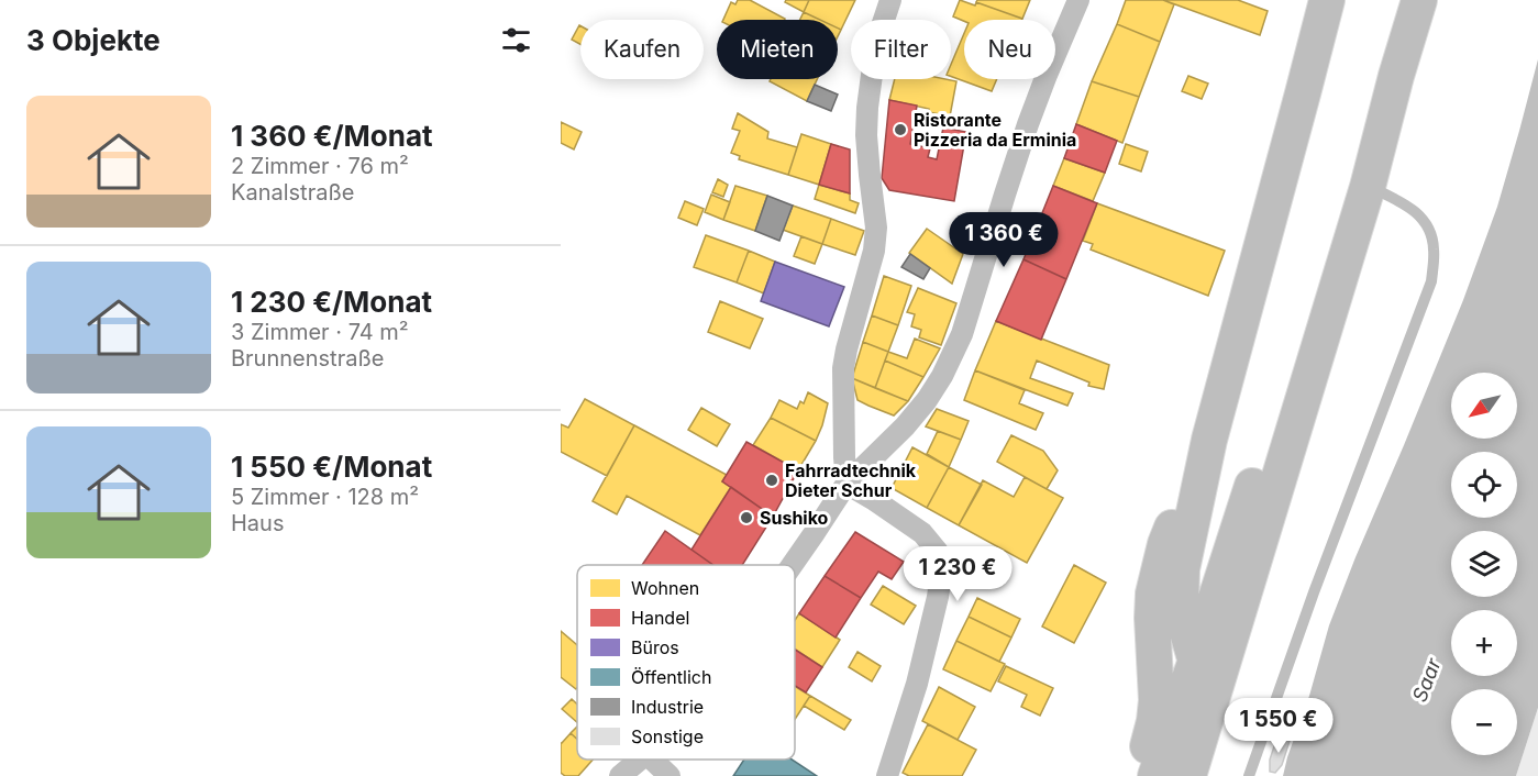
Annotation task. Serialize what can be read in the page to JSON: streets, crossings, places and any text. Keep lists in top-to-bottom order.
{
  "water": ["Saar"],
  "places": ["Ristorante Pizzeria da Erminia", "Fahrradtechnik Dieter Schur", "Sushiko"],
  "legend": [
    "Wohnen",
    "Handel",
    "Büros",
    "Öffentlich",
    "Industrie",
    "Sonstige"
  ],
  "north": "bottom left",
  "page": {
    "heading": "3 Objekte",
    "chip": [
      "Kaufen",
      "Mieten",
      "Filter",
      "Neu"
    ],
    "list": [
      {
        "name": "1 360 €/Monat",
        "note": "2 Zimmer · 76 m² · Kanalstraße"
      },
      {
        "name": "1 230 €/Monat",
        "note": "3 Zimmer · 74 m² · Brunnenstraße"
      },
      {
        "name": "1 550 €/Monat",
        "note": "5 Zimmer · 128 m² · Haus"
      }
    ],
    "price": ["1 360 €", "1 230 €", "1 550 €"],
    "map_buttons": ["+", "−"]
  }
}
